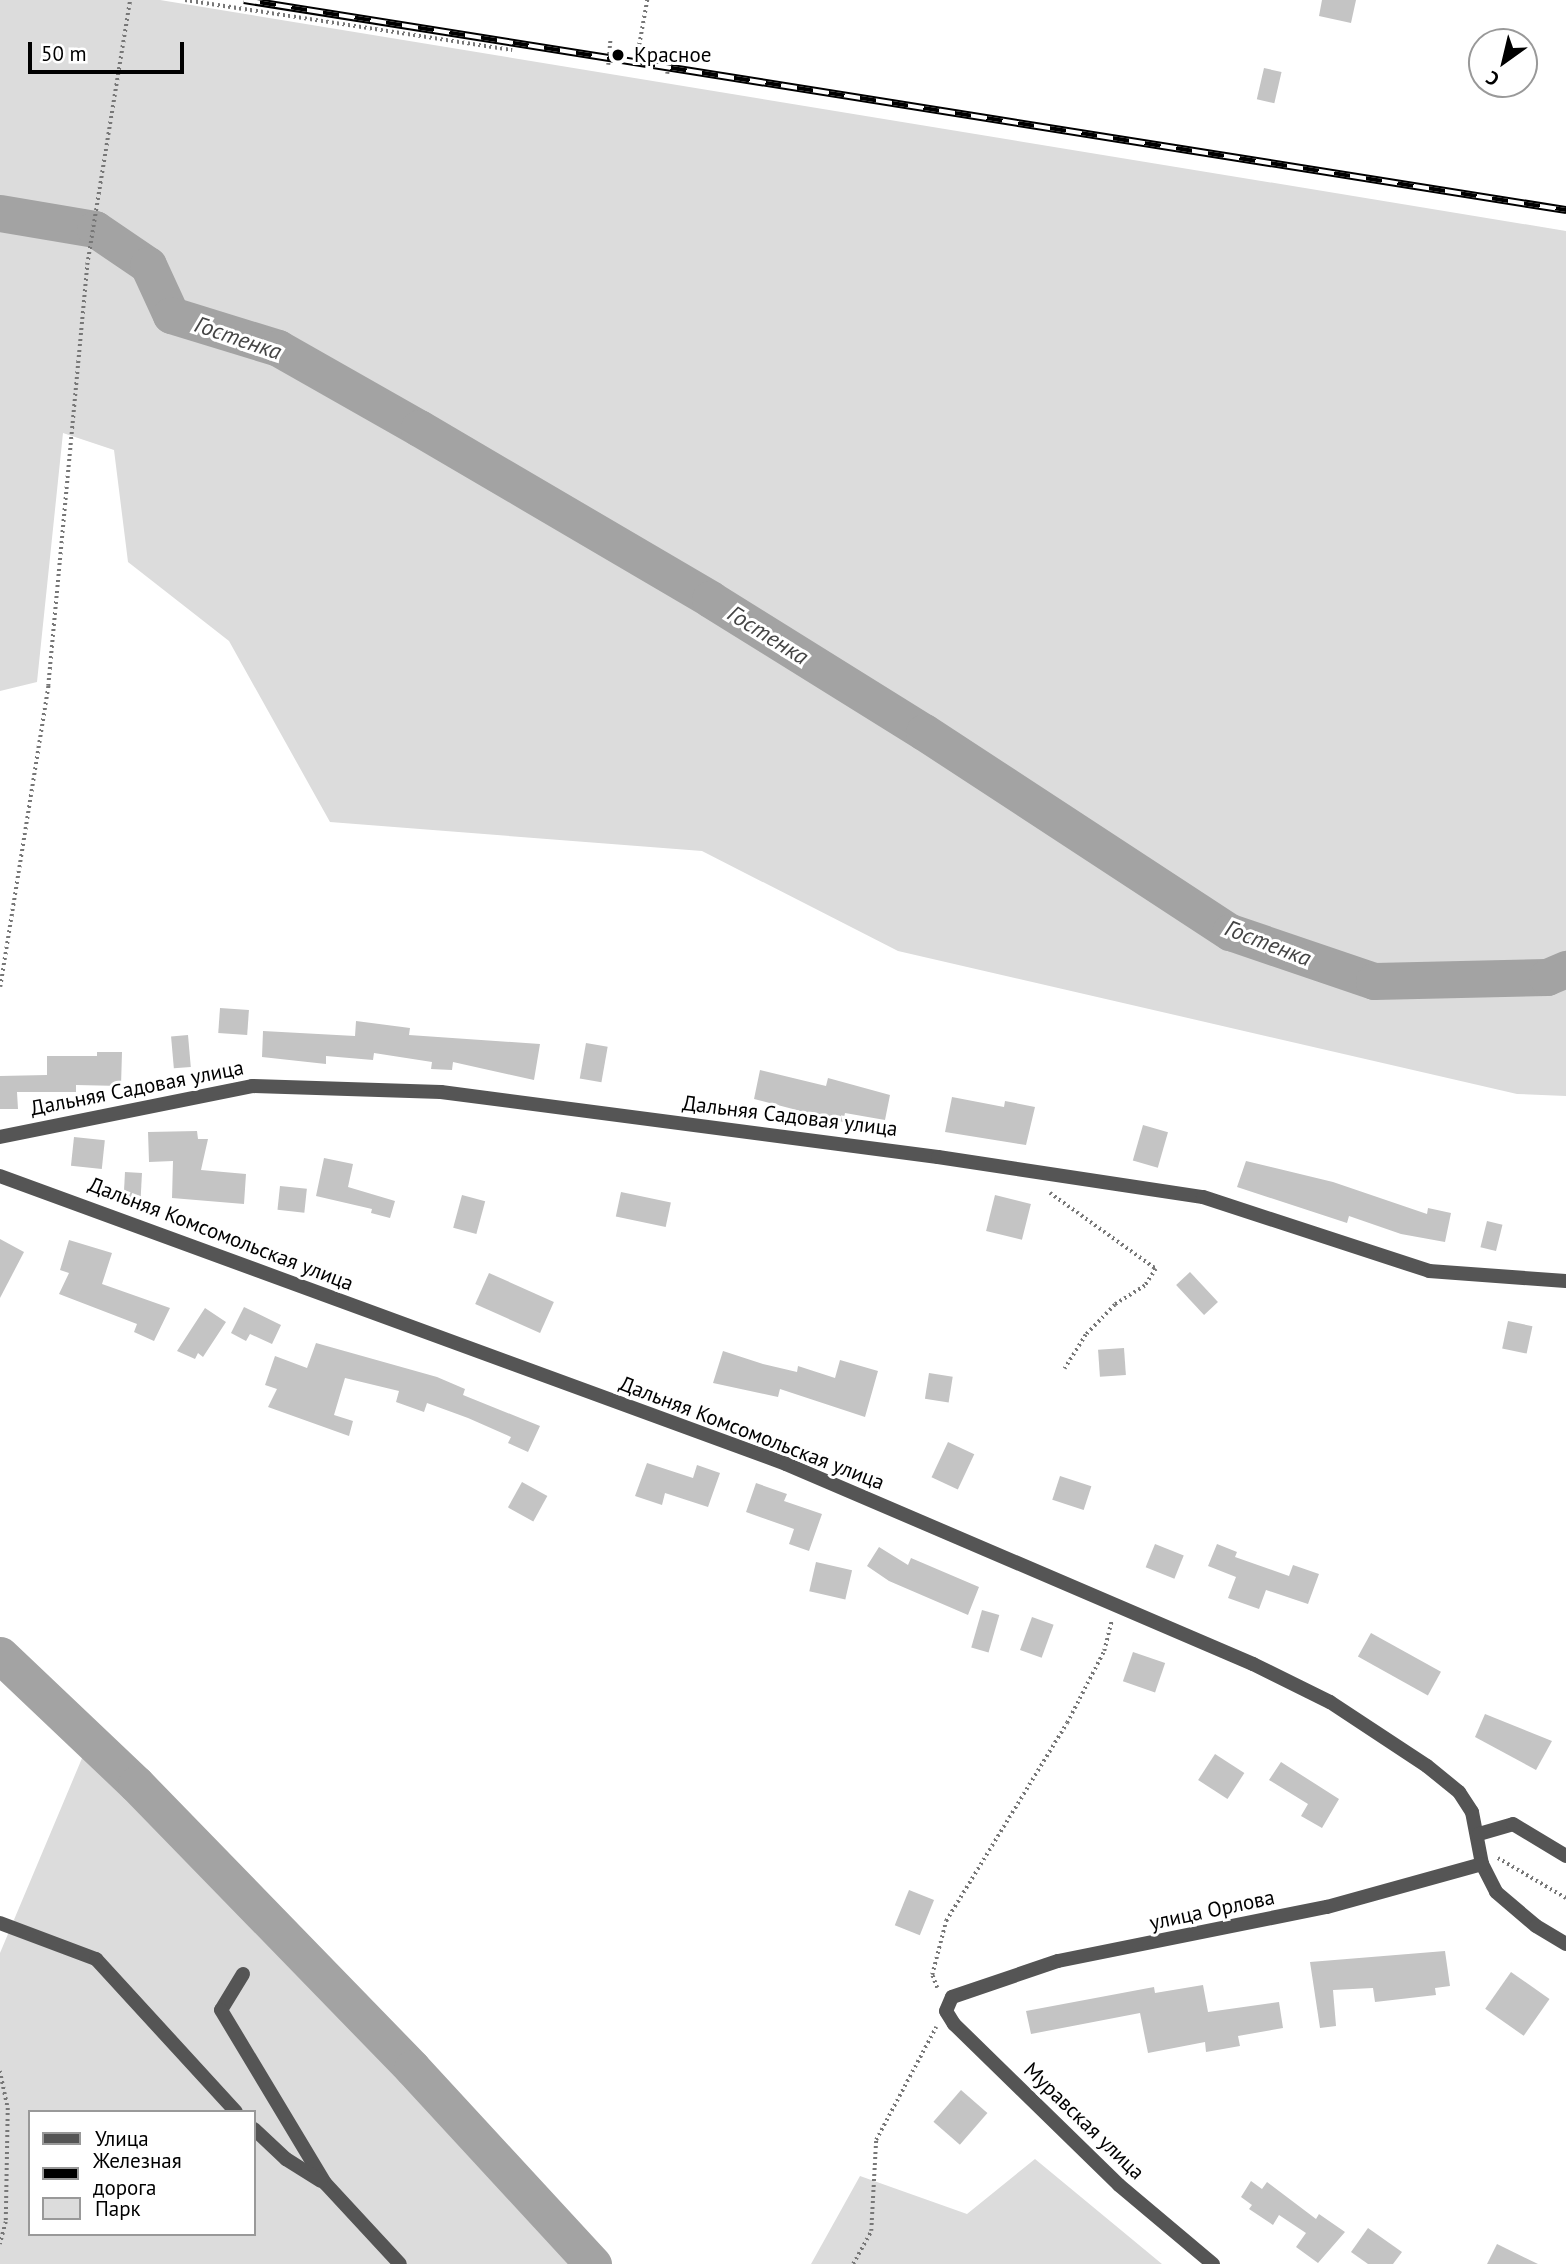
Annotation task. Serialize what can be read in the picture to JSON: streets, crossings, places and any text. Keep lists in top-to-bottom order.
{
  "streets": {
    "street": [
      "Дальняя Садовая улица",
      "Дальняя Комсомольская улица",
      "улица Орлова",
      "Муравская улица"
    ]
  },
  "crossings": [
    ["улица Орлова", "Муравская улица"]
  ],
  "water": ["Гостенка"],
  "places": ["Красное"],
  "legend": ["Улица", "Железная дорога", "Парк"],
  "scale_bar": "50 m",
  "north": "bottom left"
}
